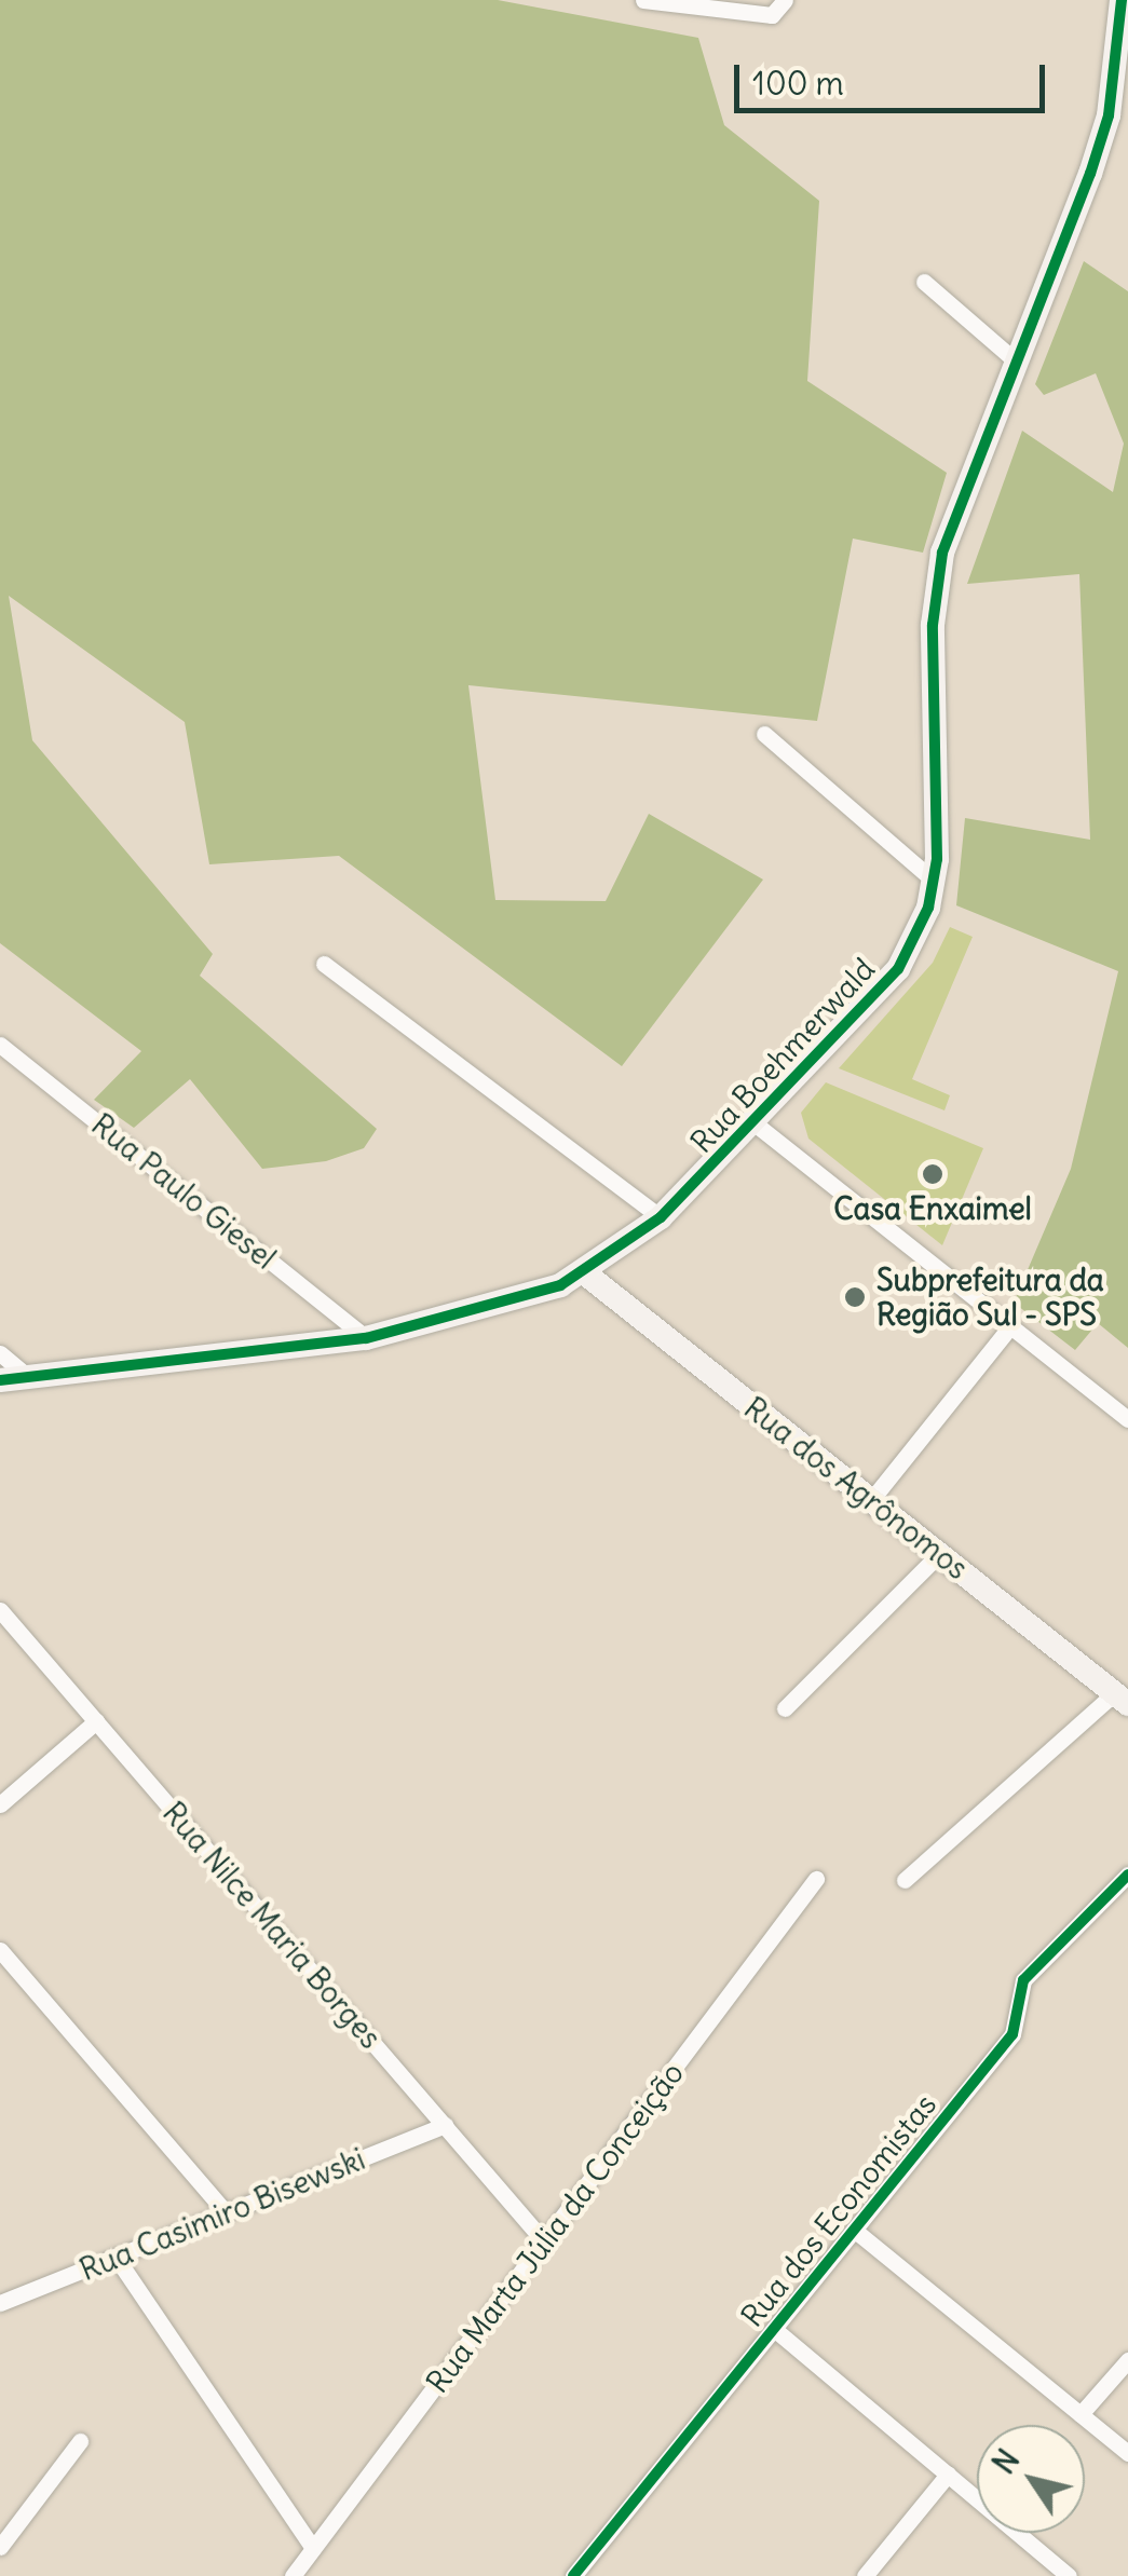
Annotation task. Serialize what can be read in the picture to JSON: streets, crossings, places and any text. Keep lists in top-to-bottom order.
{
  "streets": {
    "main road": ["Rua Boehmerwald", "Rua dos Agrônomos"],
    "street": [
      "Rua Paulo Giesel",
      "Rua Nilce Maria Borges",
      "Rua dos Economistas",
      "Rua Casimiro Bisewski",
      "Rua Marta Júlia da Conceição"
    ]
  },
  "crossings": [
    ["Rua Boehmerwald", "Rua Paulo Giesel"],
    ["Rua Boehmerwald", "Rua dos Agrônomos"],
    ["Rua Nilce Maria Borges", "Rua Casimiro Bisewski"],
    ["Rua Nilce Maria Borges", "Rua Marta Júlia da Conceição"]
  ],
  "places": ["Casa Enxaimel", "Subprefeitura da Região Sul - SPS"],
  "scale_bar": "100 m",
  "north": "top left"
}
